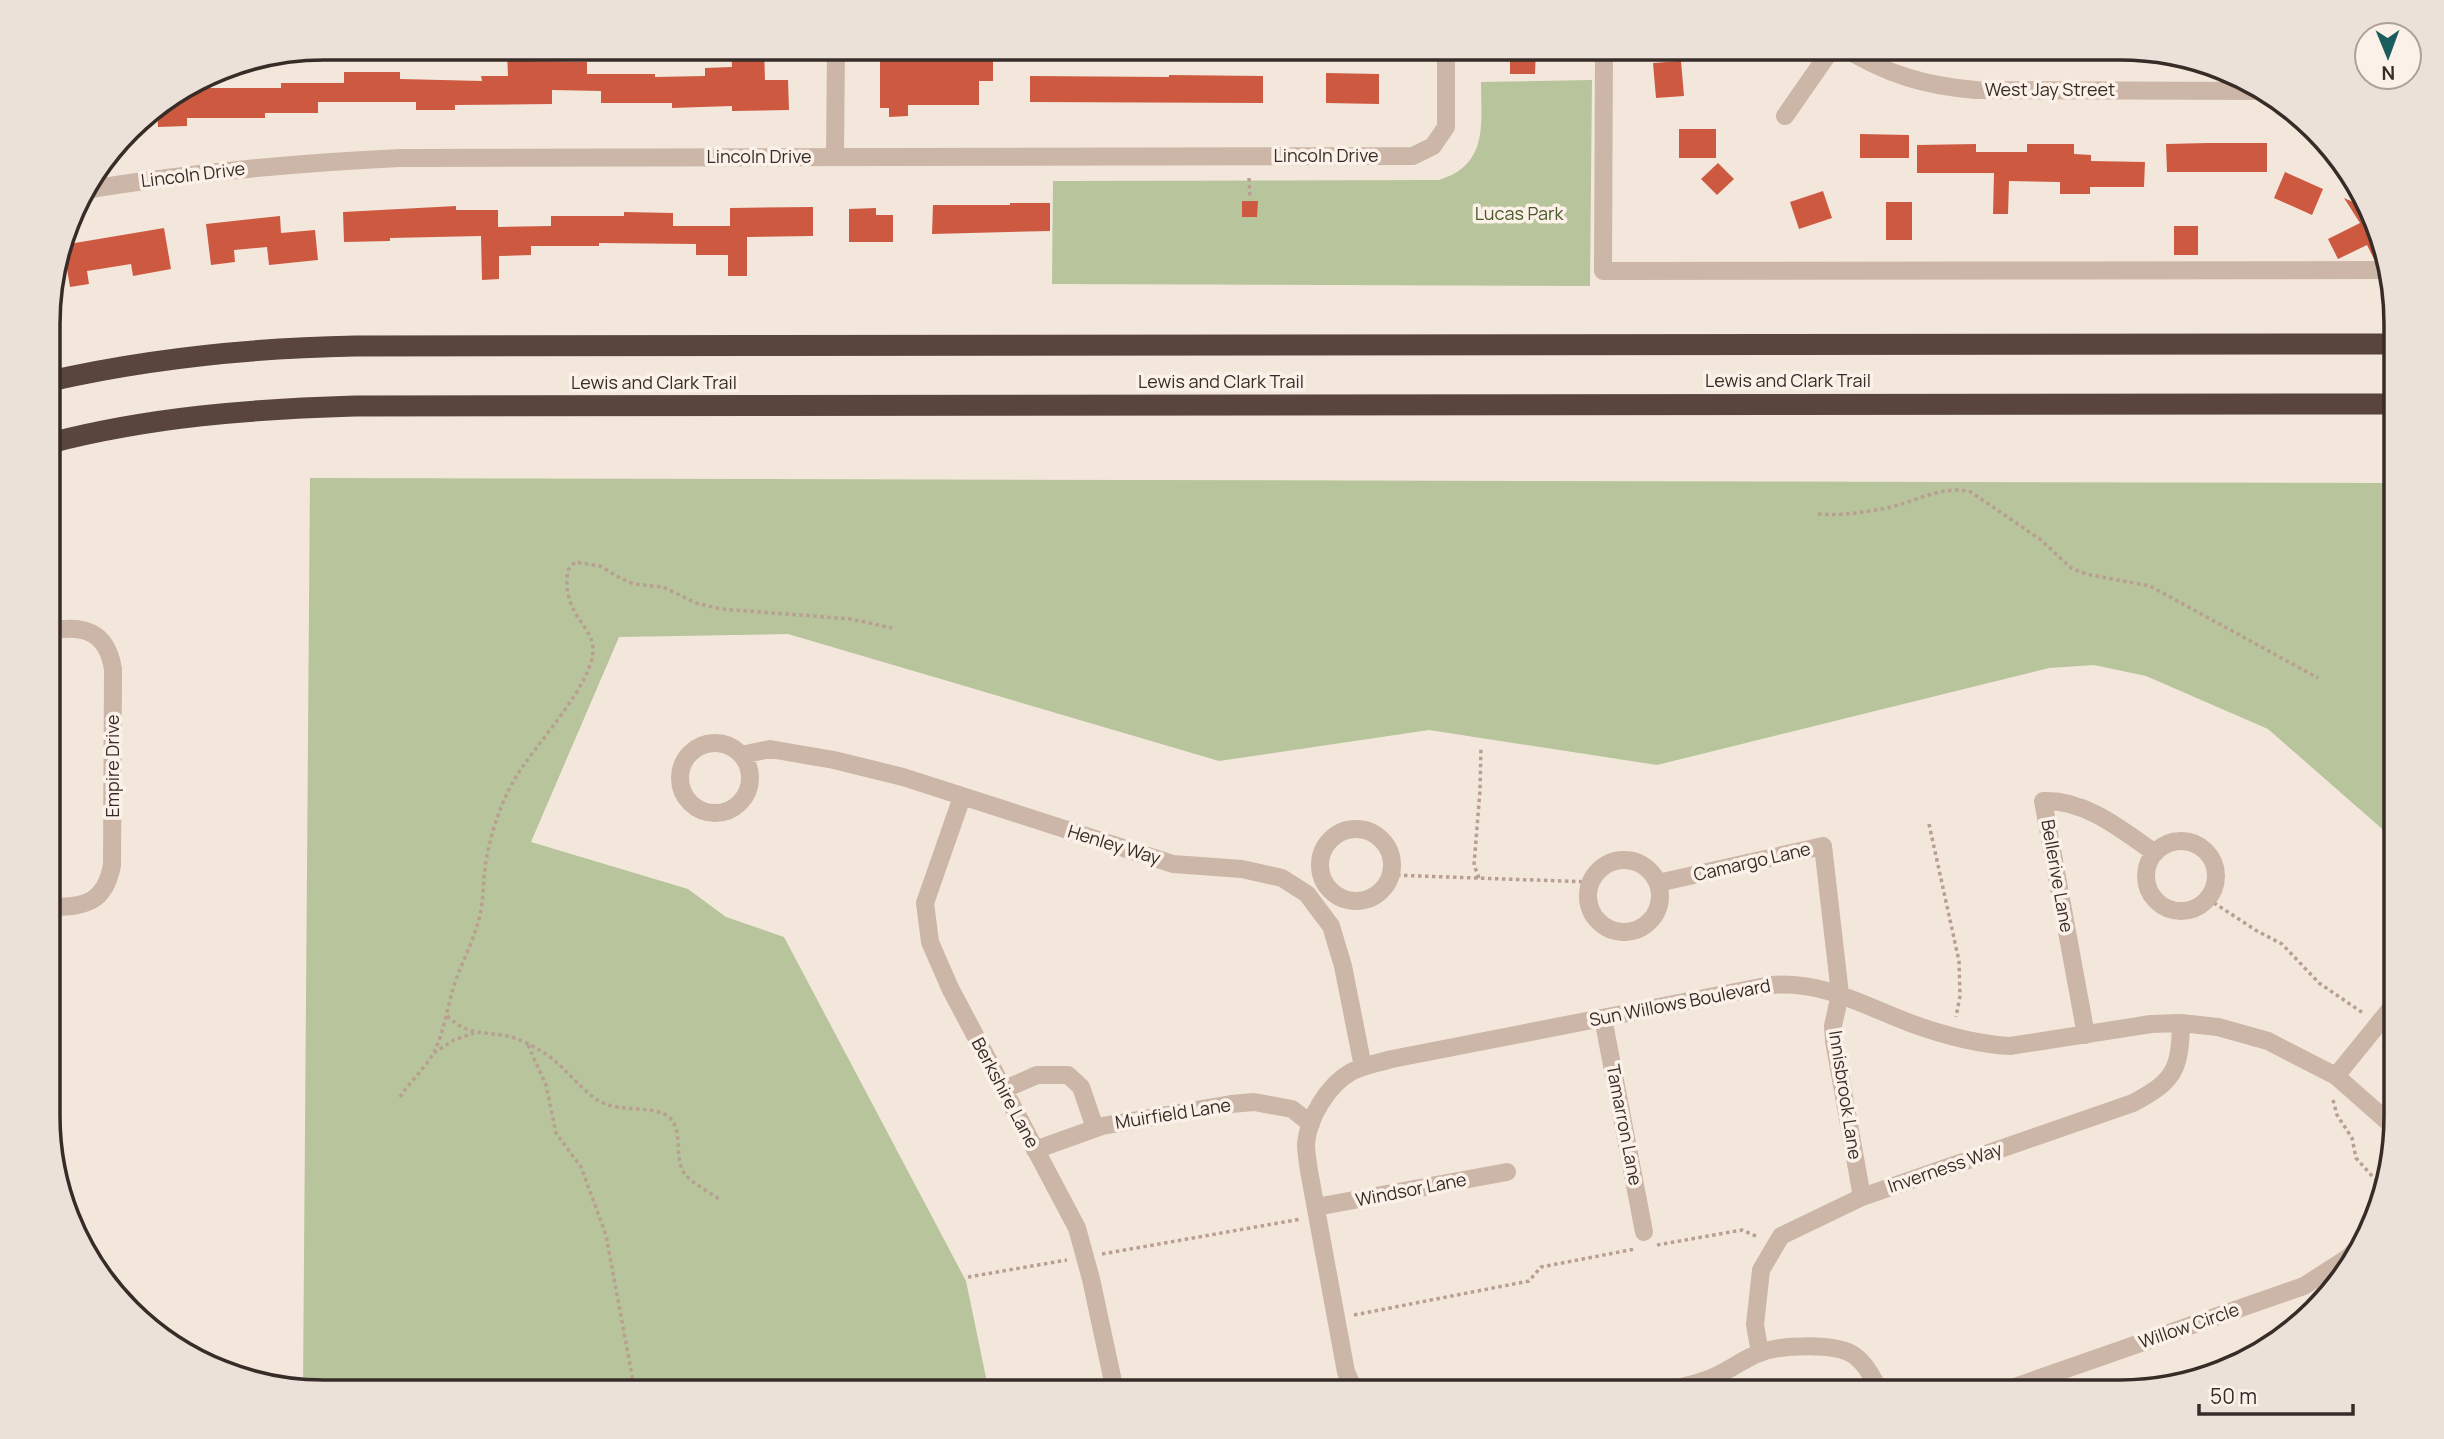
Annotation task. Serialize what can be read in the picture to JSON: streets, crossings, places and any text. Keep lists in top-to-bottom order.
{
  "streets": {
    "highway": ["Lewis and Clark Trail"],
    "street": [
      "West Jay Street",
      "Lincoln Drive",
      "Empire Drive",
      "Henley Way",
      "Camargo Lane",
      "Bellerive Lane",
      "Sun Willows Boulevard",
      "Berkshire Lane",
      "Innisbrook Lane",
      "Muirfield Lane",
      "Tamarron Lane",
      "Inverness Way",
      "Windsor Lane",
      "Willow Circle"
    ]
  },
  "crossings": [
    ["Henley Way", "Sun Willows Boulevard"],
    ["Henley Way", "Berkshire Lane"],
    ["Camargo Lane", "Sun Willows Boulevard"],
    ["Camargo Lane", "Innisbrook Lane"],
    ["Bellerive Lane", "Sun Willows Boulevard"],
    ["Sun Willows Boulevard", "Innisbrook Lane"],
    ["Sun Willows Boulevard", "Muirfield Lane"],
    ["Sun Willows Boulevard", "Tamarron Lane"],
    ["Sun Willows Boulevard", "Inverness Way"],
    ["Sun Willows Boulevard", "Windsor Lane"],
    ["Berkshire Lane", "Muirfield Lane"],
    ["Innisbrook Lane", "Inverness Way"]
  ],
  "parks": ["Lucas Park"],
  "scale_bar": "50 m",
  "north": "bottom"
}
